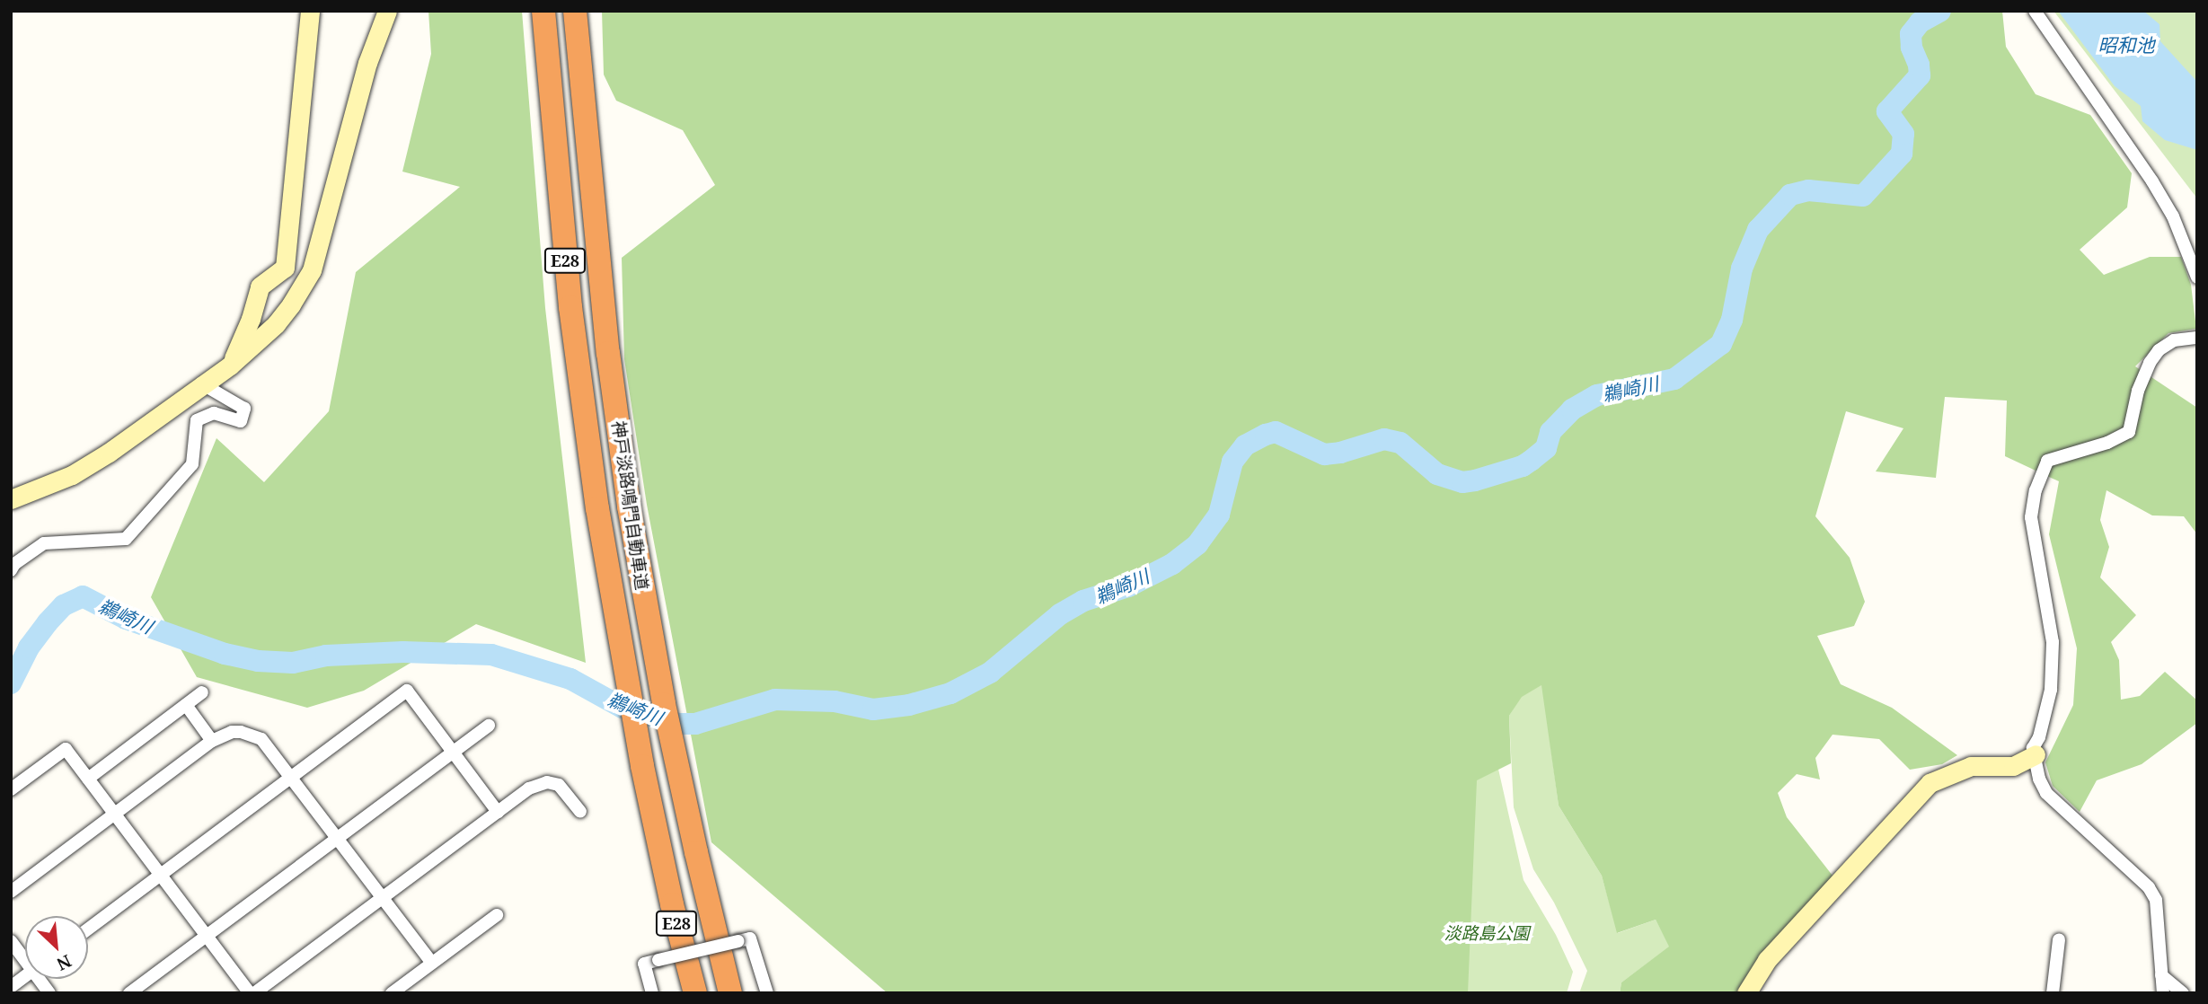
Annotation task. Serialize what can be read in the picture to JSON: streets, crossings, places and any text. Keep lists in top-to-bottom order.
{
  "streets": {
    "highway": ["E28", "神戸淡路鳴門自動車道"]
  },
  "water": ["昭和池", "鵜崎川"],
  "parks": ["淡路島公園"],
  "north": "bottom right"
}
